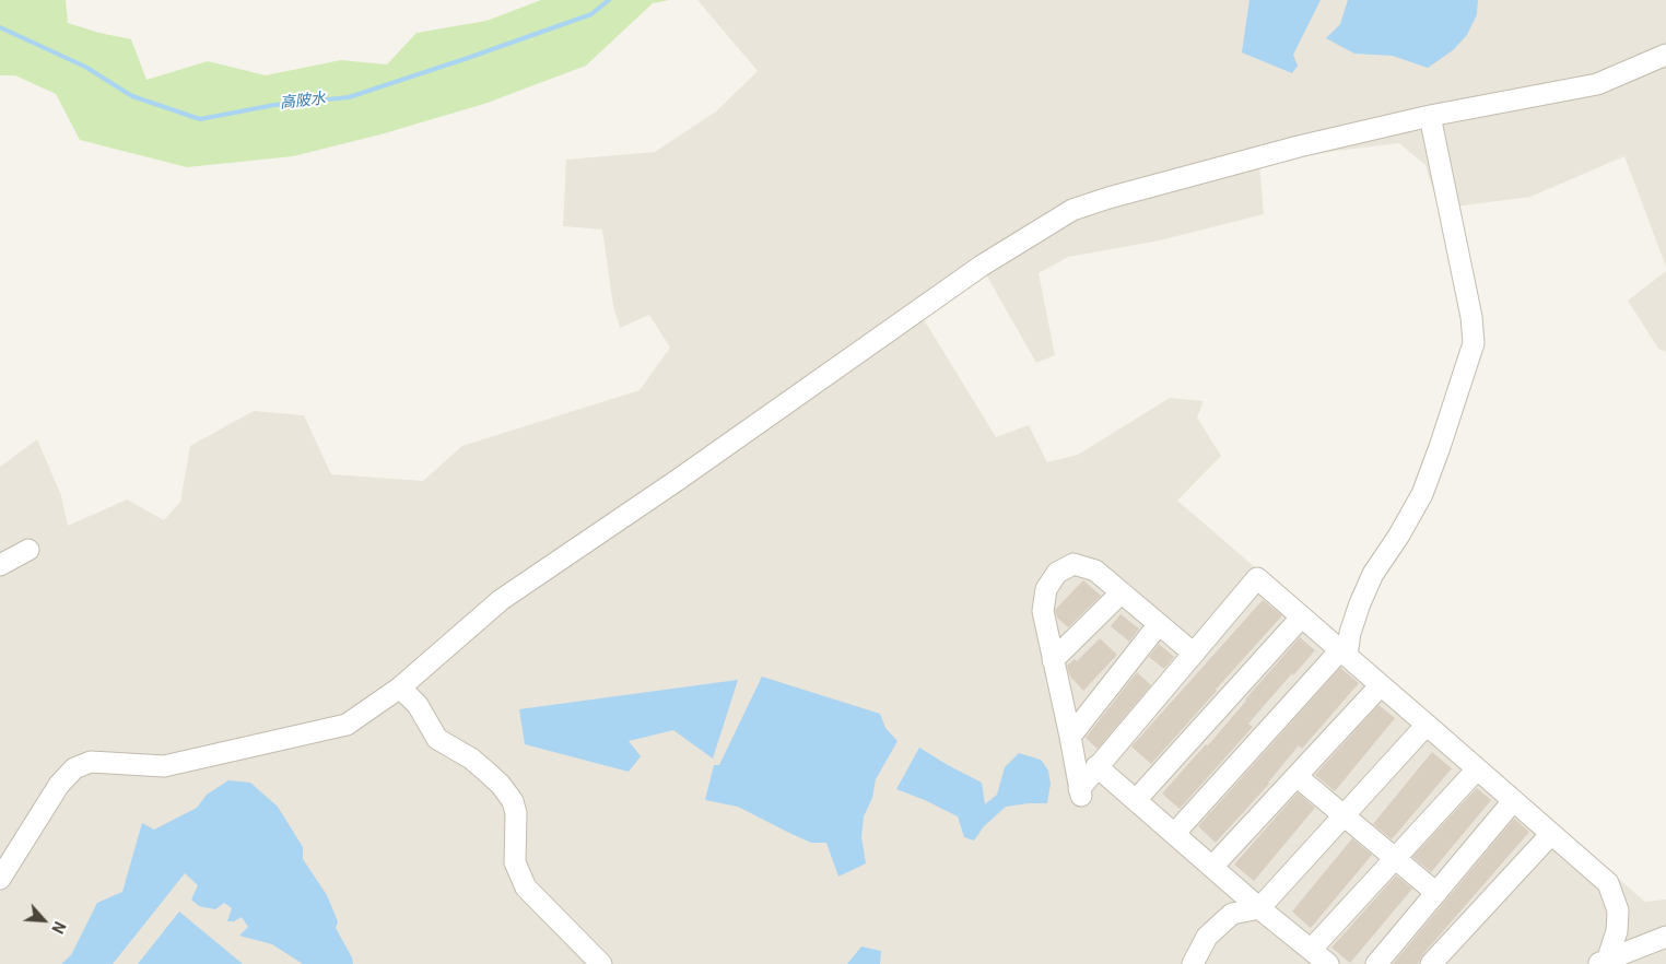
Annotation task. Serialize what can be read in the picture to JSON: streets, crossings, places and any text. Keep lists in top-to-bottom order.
{
  "water": ["高陂水"],
  "north": "bottom right"
}
